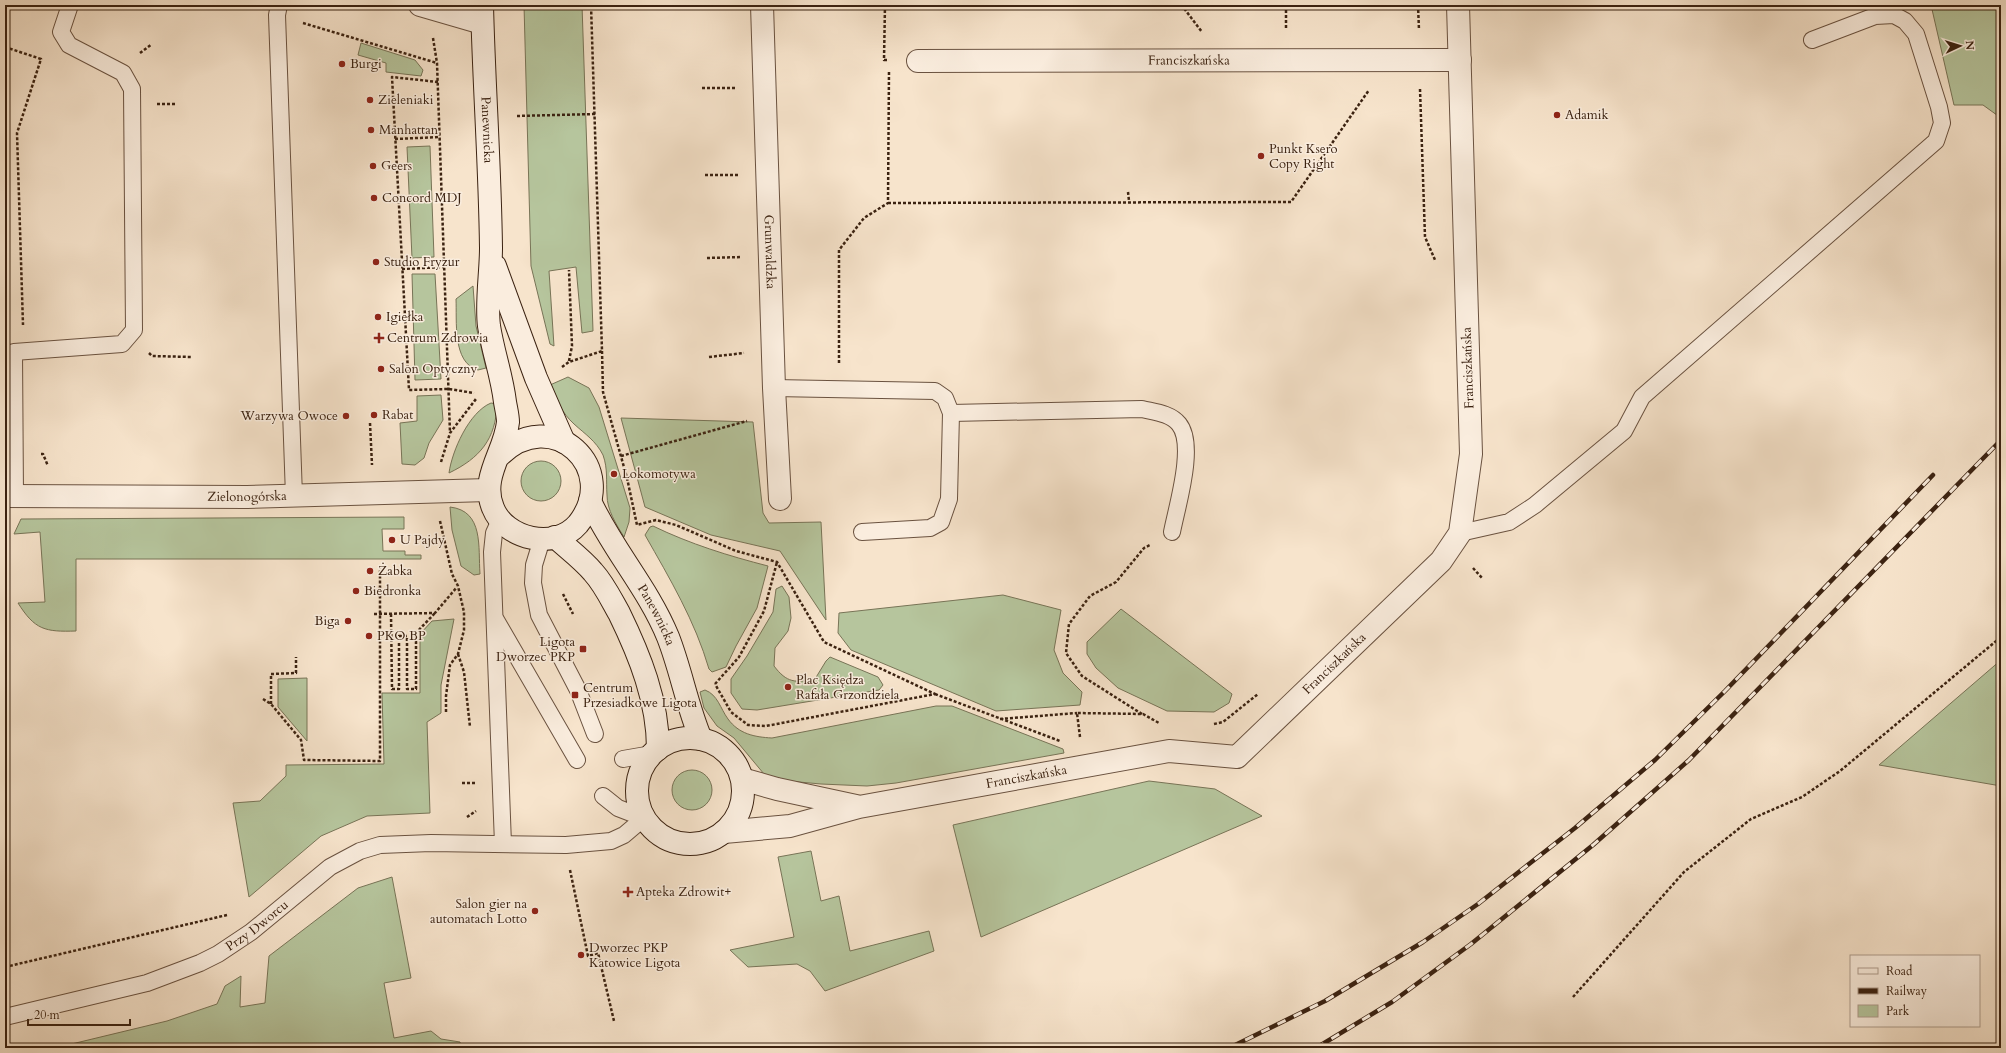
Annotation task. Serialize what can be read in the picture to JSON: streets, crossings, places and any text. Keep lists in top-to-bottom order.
{
  "streets": {
    "street": [
      "Franciszkańska",
      "Panewnicka",
      "Grunwaldzka",
      "Zielonogórska"
    ],
    "lane": ["Przy Dworcu"]
  },
  "crossings": [
    ["Franciszkańska", "Panewnicka"],
    ["Franciszkańska", "Przy Dworcu"],
    ["Panewnicka", "Zielonogórska"],
    ["Panewnicka", "Przy Dworcu"]
  ],
  "places": {
    "other": [
      "Burgi",
      "Zieleniaki",
      "Adamik",
      "Manhattan",
      "Punkt Ksero Copy Right",
      "Geers",
      "Concord MDJ",
      "Studio Fryzur",
      "Igiełka",
      "Salon Optyczny",
      "Rabat",
      "Warzywa Owoce",
      "Lokomotywa",
      "U Pajdy",
      "Żabka",
      "Biedronka",
      "Biga",
      "PKO BP",
      "Plac Księdza Rafała Grzondziela",
      "Salon gier na automatach Lotto",
      "Dworzec PKP Katowice Ligota"
    ],
    "health": ["Centrum Zdrowia", "Apteka Zdrowit+"],
    "transit": ["Ligota Dworzec PKP", "Centrum Przesiadkowe Ligota"]
  },
  "legend": ["Road", "Railway", "Park"],
  "scale_bar": "20 m",
  "north": "right"
}
